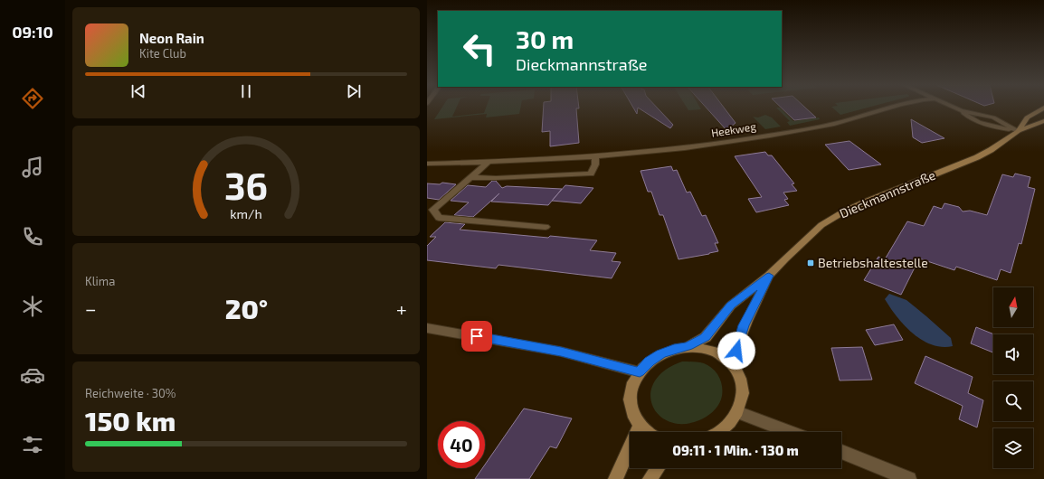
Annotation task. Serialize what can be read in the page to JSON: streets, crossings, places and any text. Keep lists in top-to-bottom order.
{
  "streets": {
    "street": ["Heekweg", "Dieckmannstraße"]
  },
  "places": {
    "transit": ["Betriebshaltestelle"]
  },
  "north": "top",
  "page": {
    "tabs": "09:10",
    "turn": ["30 m", "Dieckmannstraße"],
    "song": ["Neon Rain", "Kite Club"],
    "tile": [
      "Klima",
      ["Reichweite · 30%", "150 km"]
    ],
    "heat": ["−", "20°", "+"],
    "limit": "40",
    "trip": "09:11 · 1 Min. · 130 m",
    "gauge": ["36", "km/h"]
  }
}
